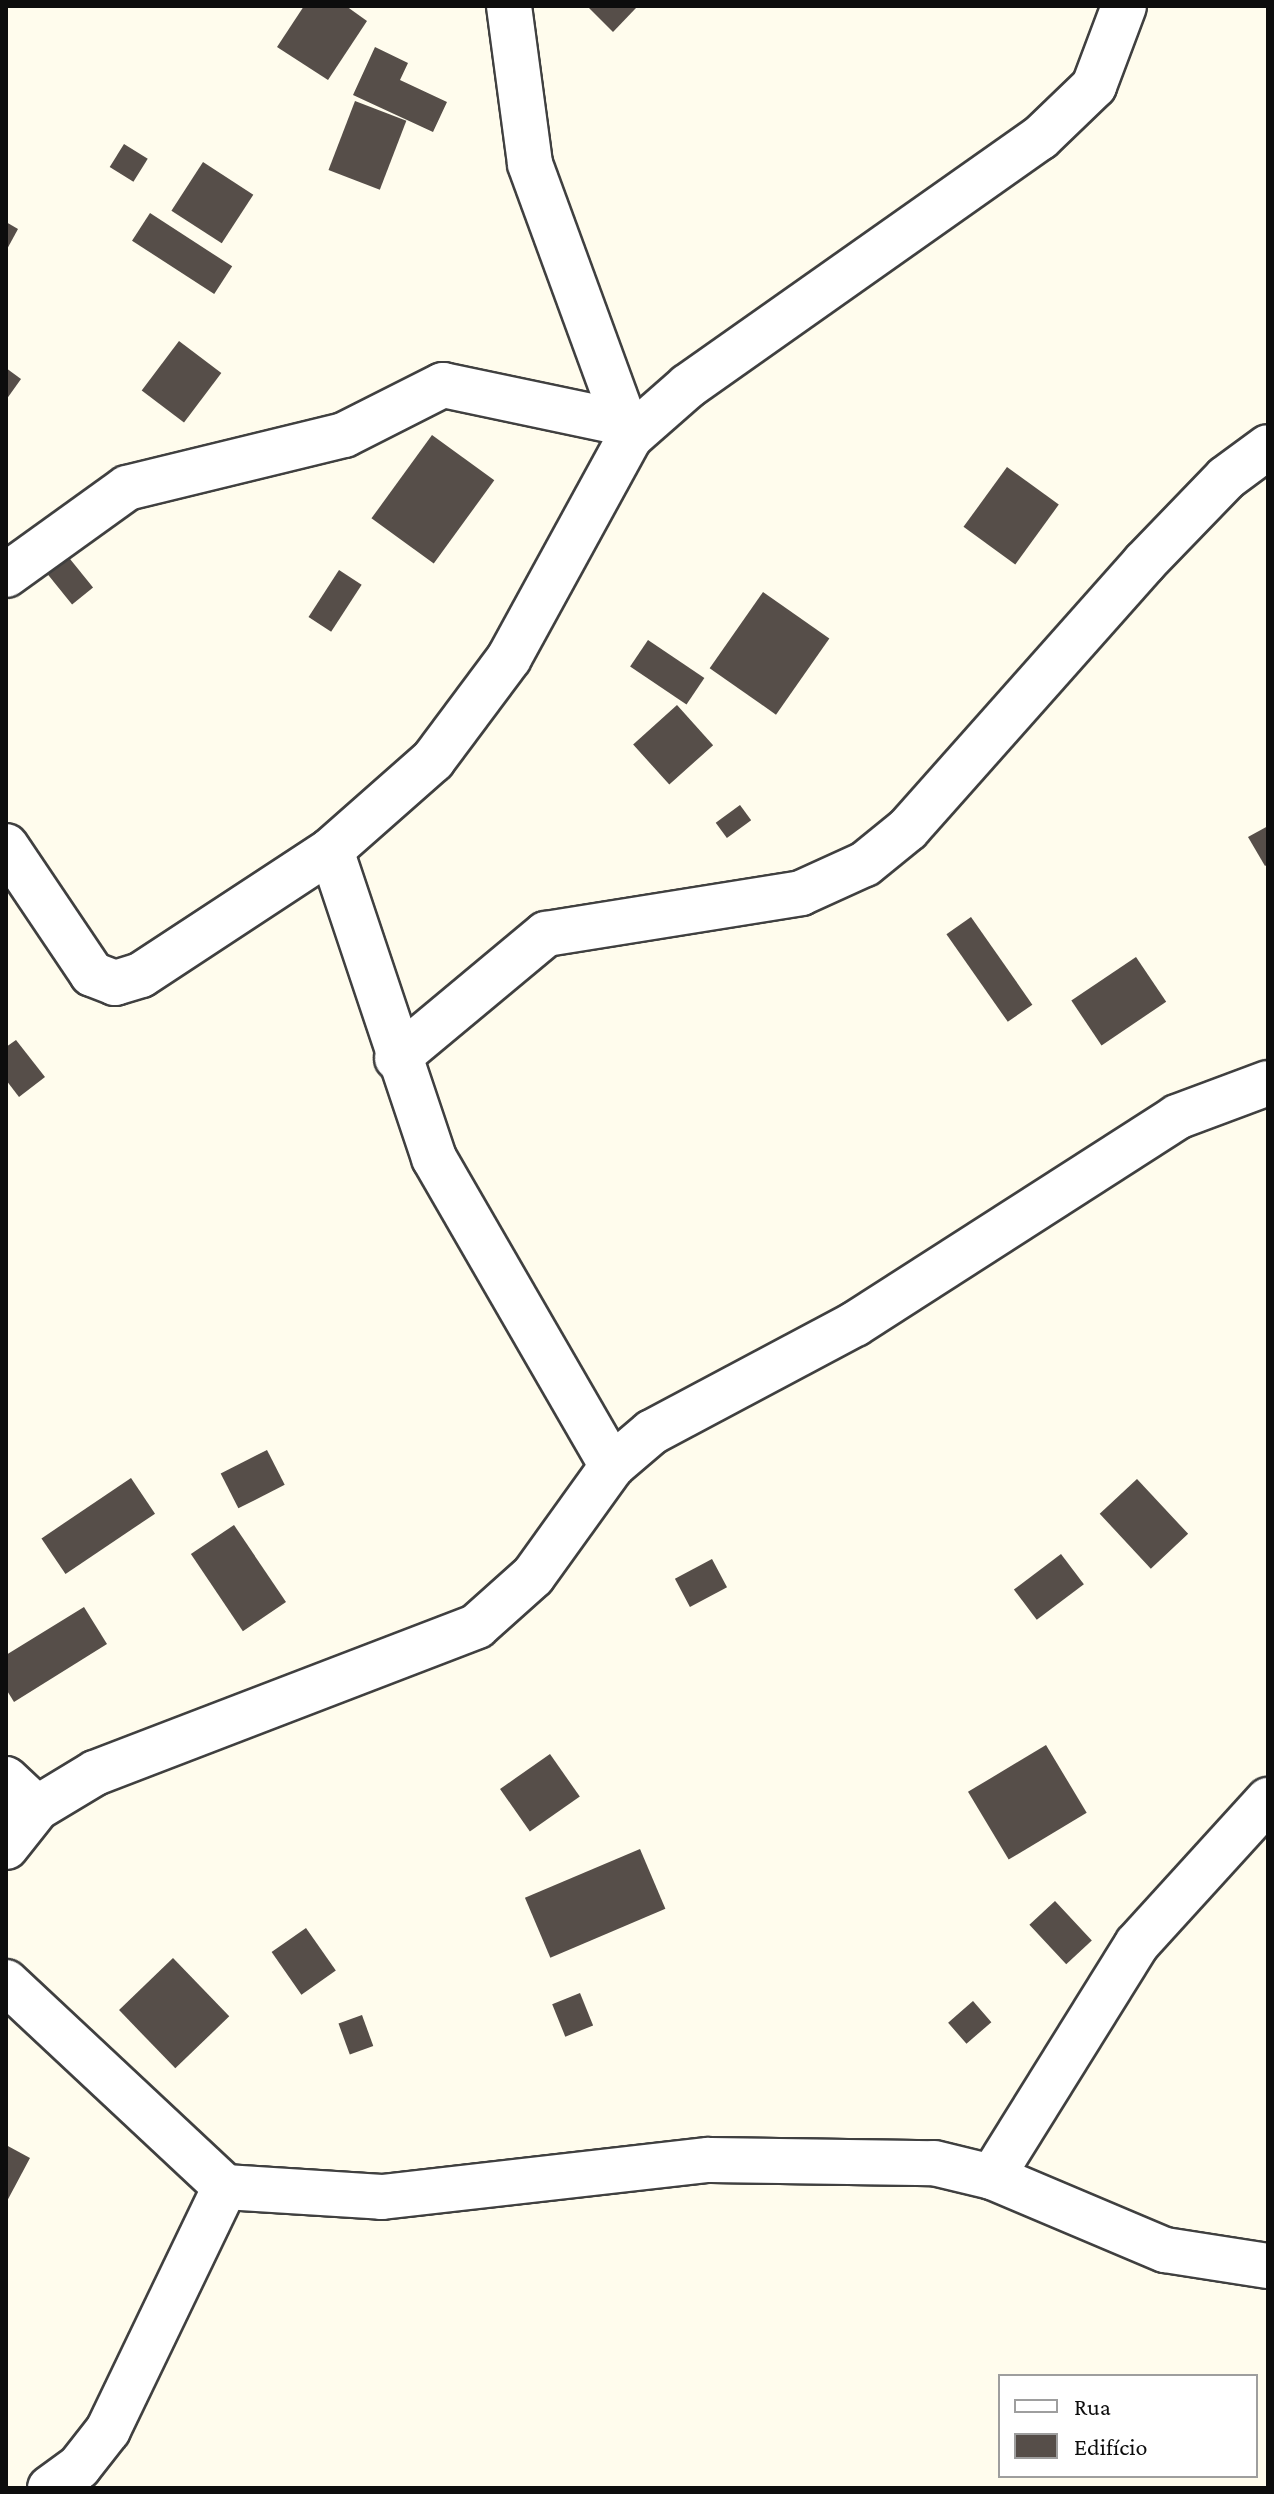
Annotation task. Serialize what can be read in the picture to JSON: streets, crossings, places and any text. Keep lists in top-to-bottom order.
{
  "legend": ["Rua", "Edifício"]
}
